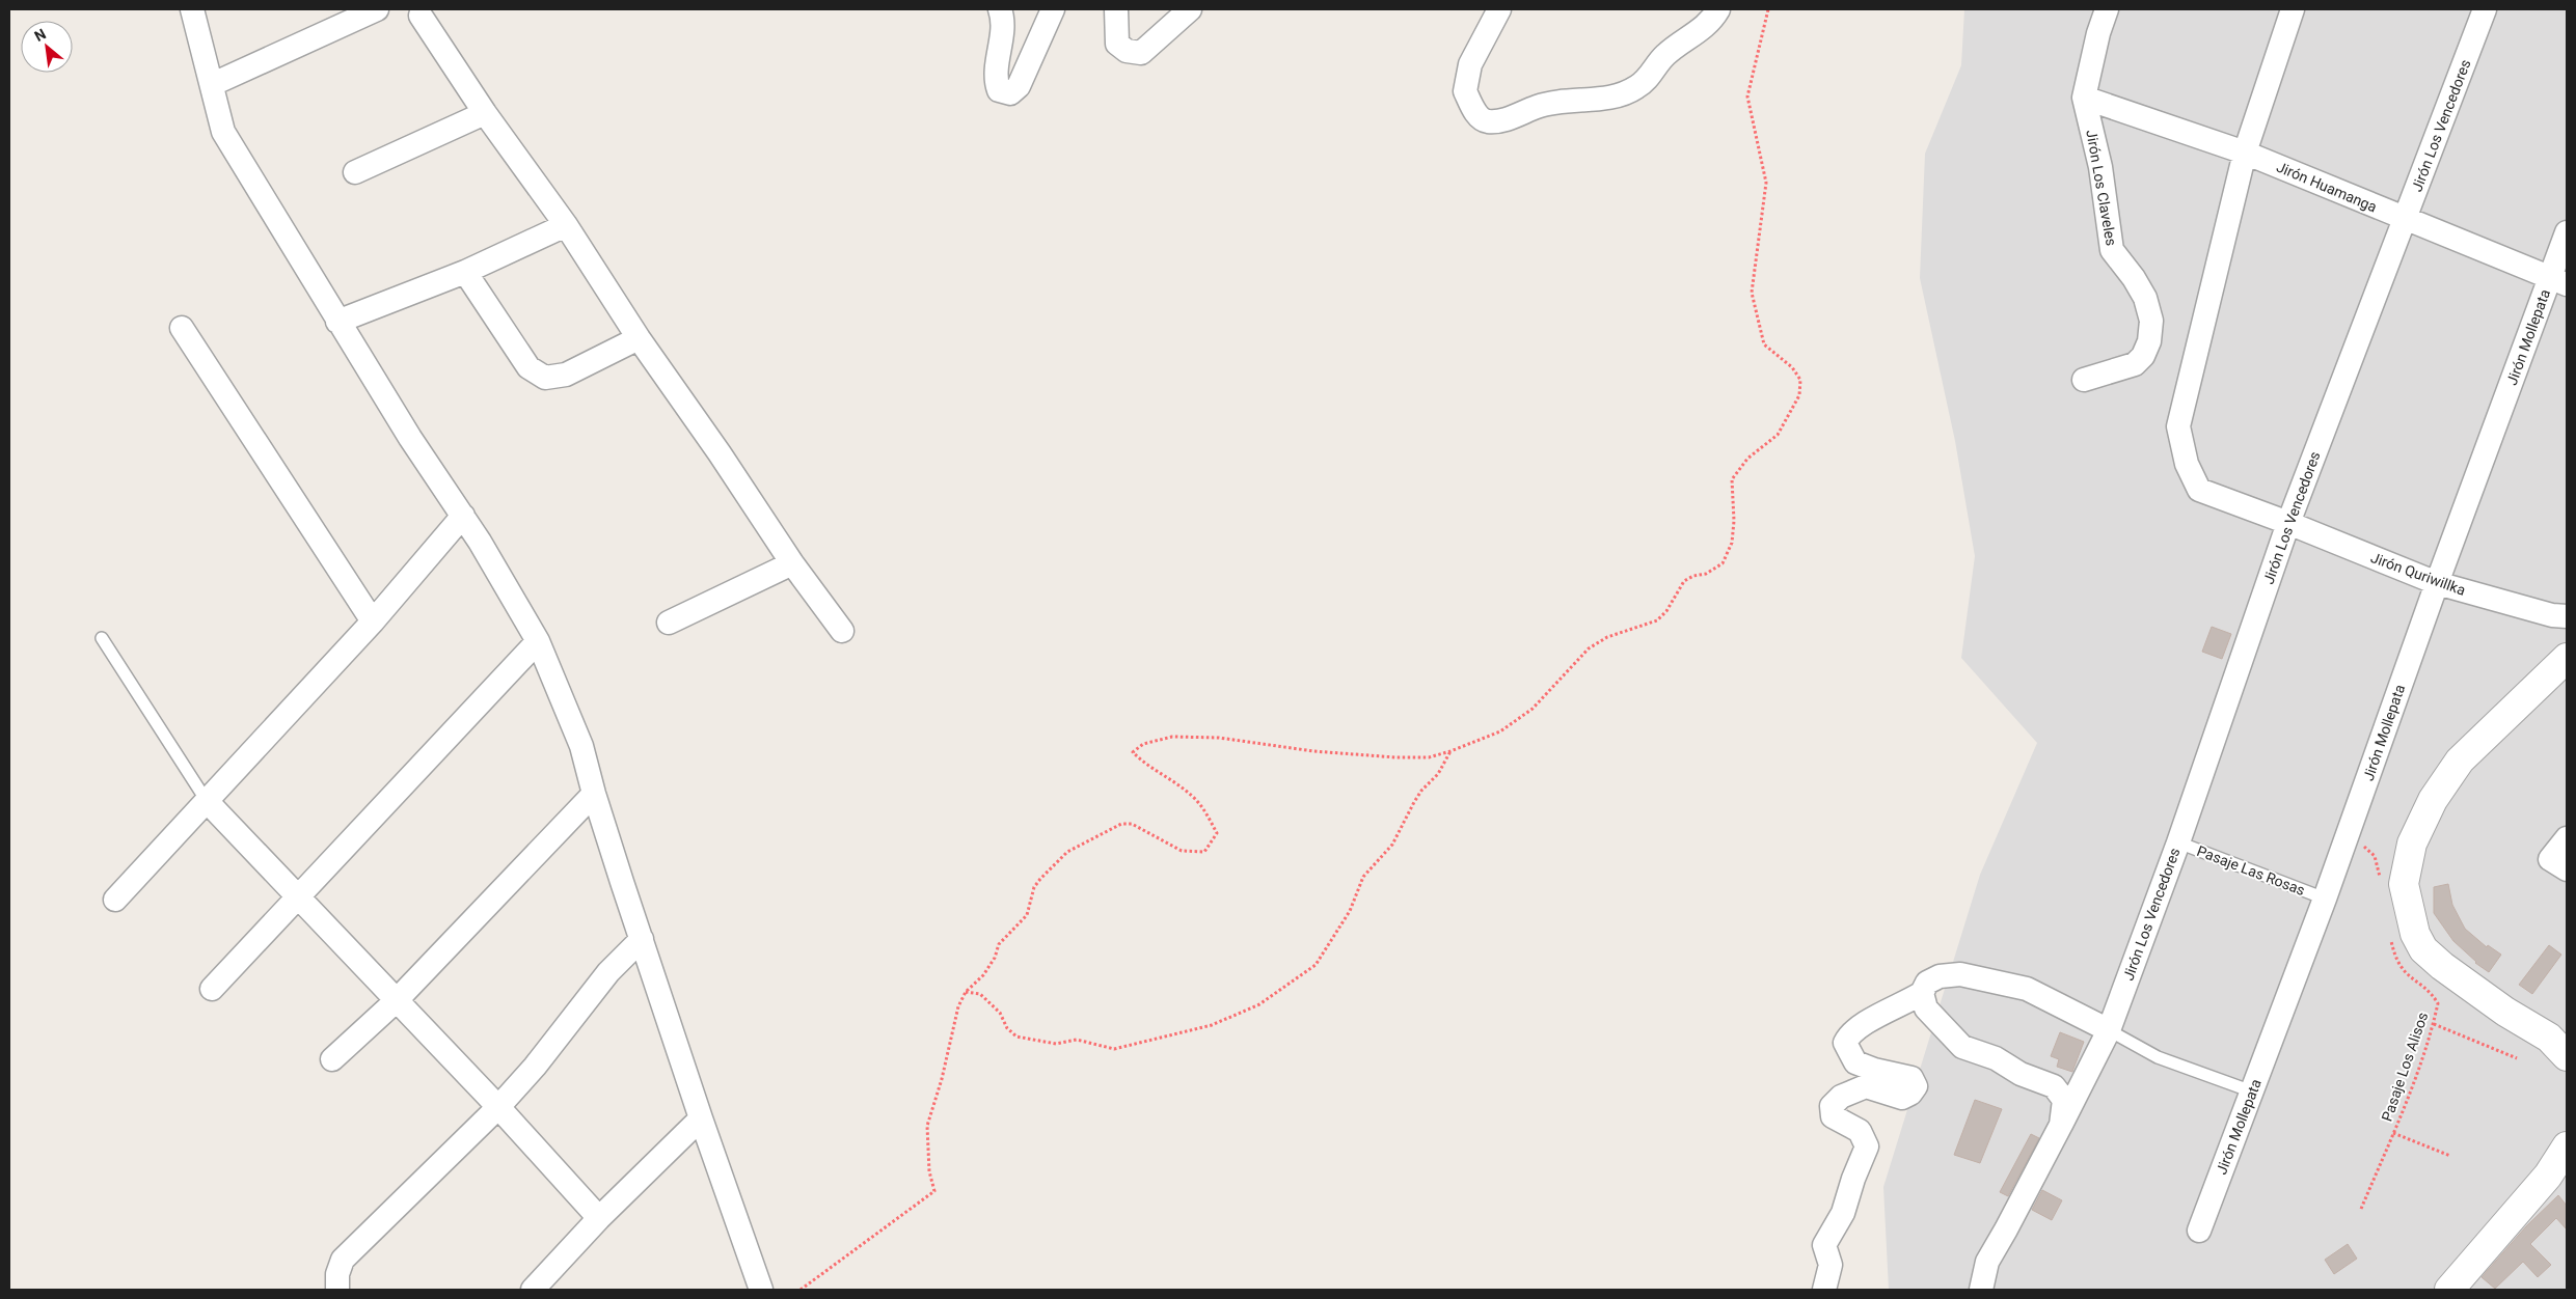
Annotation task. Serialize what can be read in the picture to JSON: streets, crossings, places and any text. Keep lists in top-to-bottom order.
{
  "streets": {
    "street": [
      "Jirón Los Vencedores",
      "Jirón Huamanga",
      "Jirón Los Claveles",
      "Jirón Mollepata",
      "Jirón Quriwillka"
    ],
    "lane": ["Pasaje Las Rosas"],
    "path": ["Pasaje Los Alisos"]
  },
  "crossings": [
    ["Jirón Los Vencedores", "Jirón Huamanga"],
    ["Jirón Los Vencedores", "Jirón Quriwillka"],
    ["Jirón Los Vencedores", "Pasaje Las Rosas"],
    ["Jirón Huamanga", "Jirón Los Claveles"],
    ["Jirón Huamanga", "Jirón Mollepata"],
    ["Jirón Huamanga", "Jirón Quriwillka"],
    ["Jirón Mollepata", "Jirón Quriwillka"],
    ["Jirón Mollepata", "Pasaje Las Rosas"]
  ],
  "north": "top left"
}
